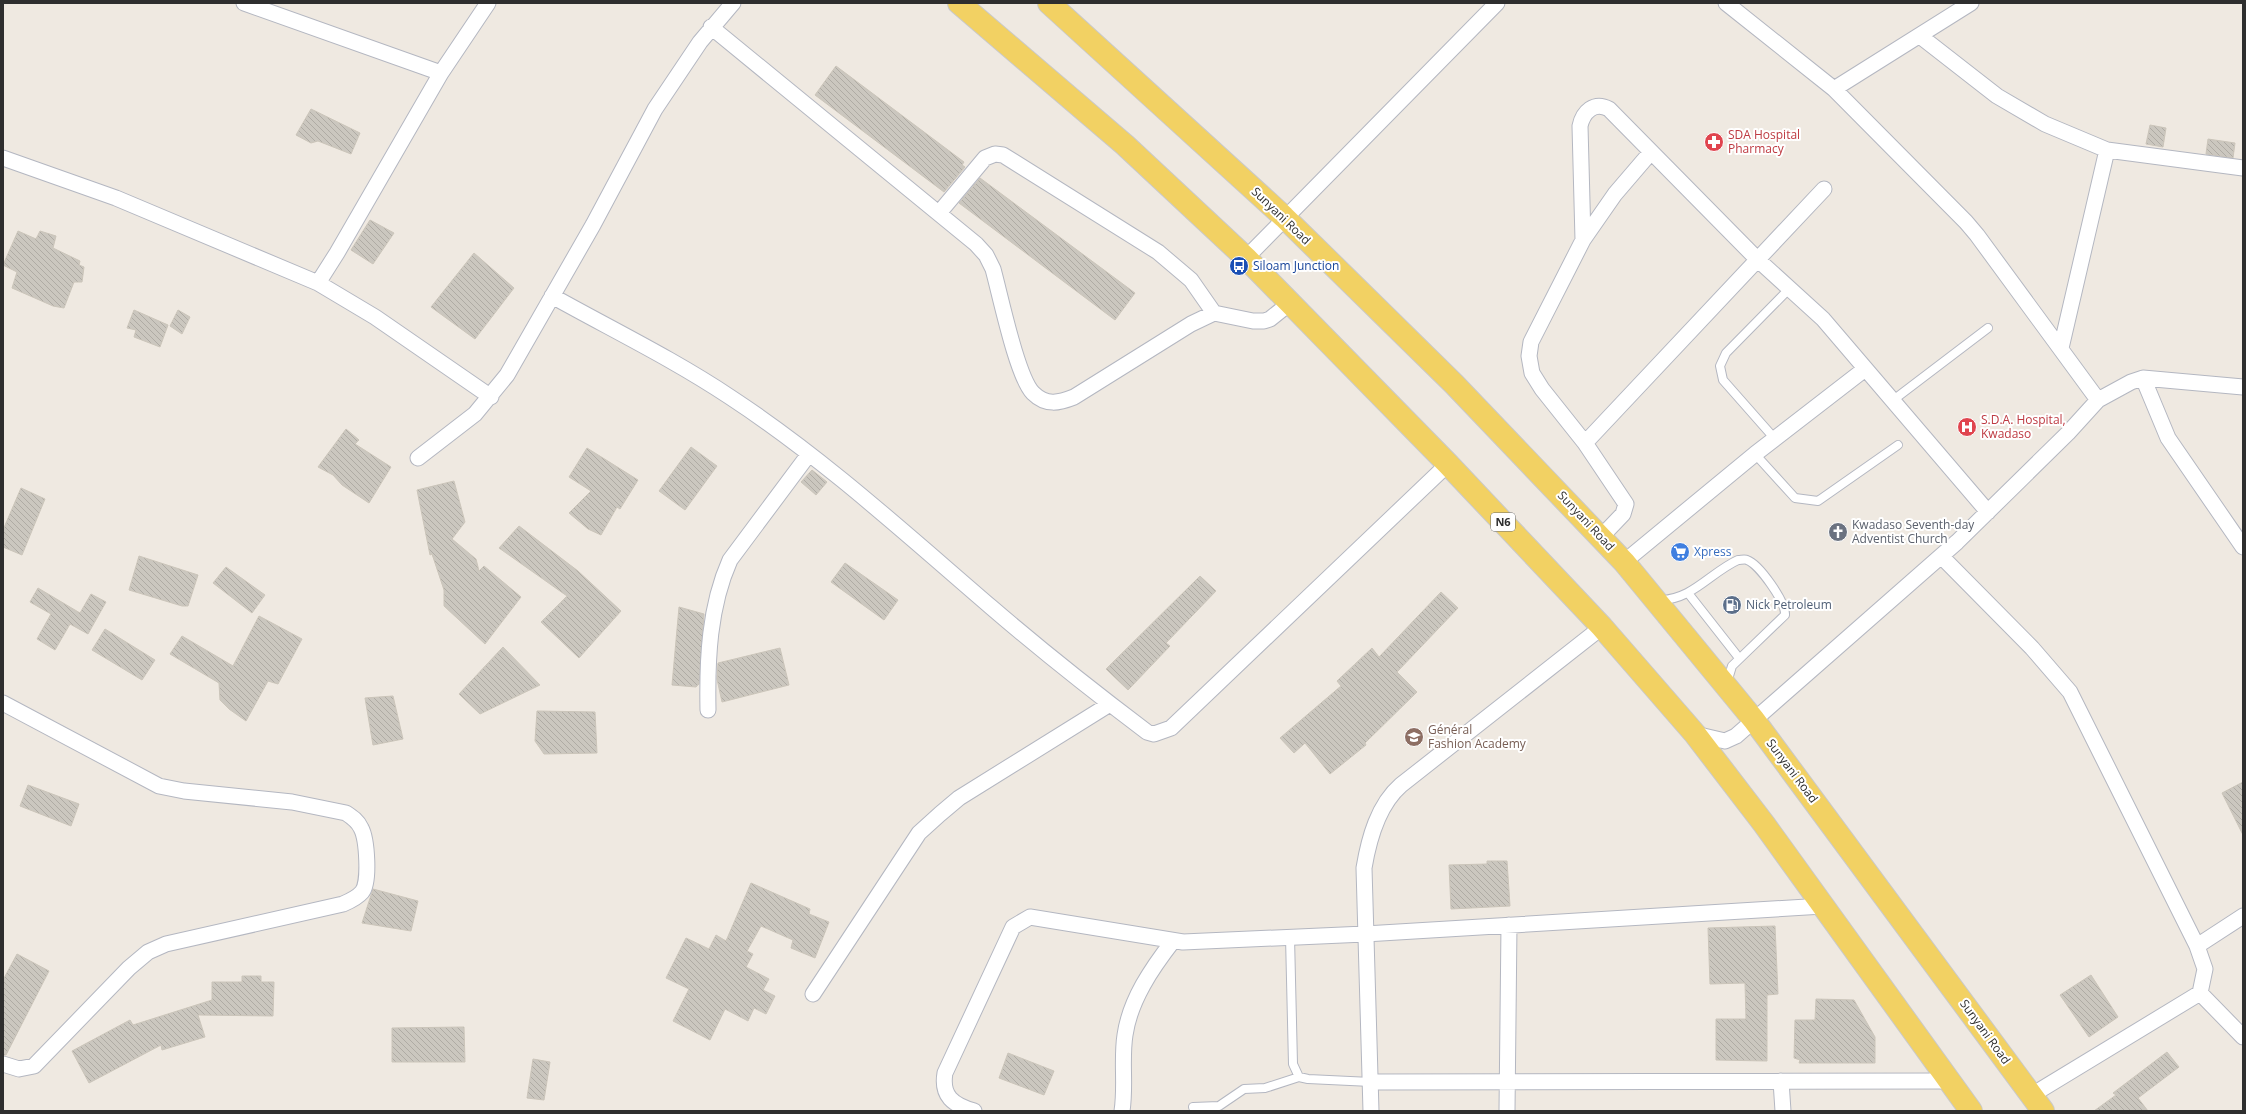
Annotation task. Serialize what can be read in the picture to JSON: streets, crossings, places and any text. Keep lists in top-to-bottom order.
{
  "streets": {
    "main road": ["Sunyani Road", "N6"]
  },
  "places": {
    "pharmacy": ["SDA Hospital Pharmacy"],
    "bus stop": ["Siloam Junction"],
    "hospital": ["S.D.A. Hospital, Kwadaso"],
    "church": ["Kwadaso Seventh-day Adventist Church"],
    "supermarket": ["Xpress"],
    "fuel station": ["Nick Petroleum"],
    "school or university": ["Général Fashion Academy"]
  }
}
